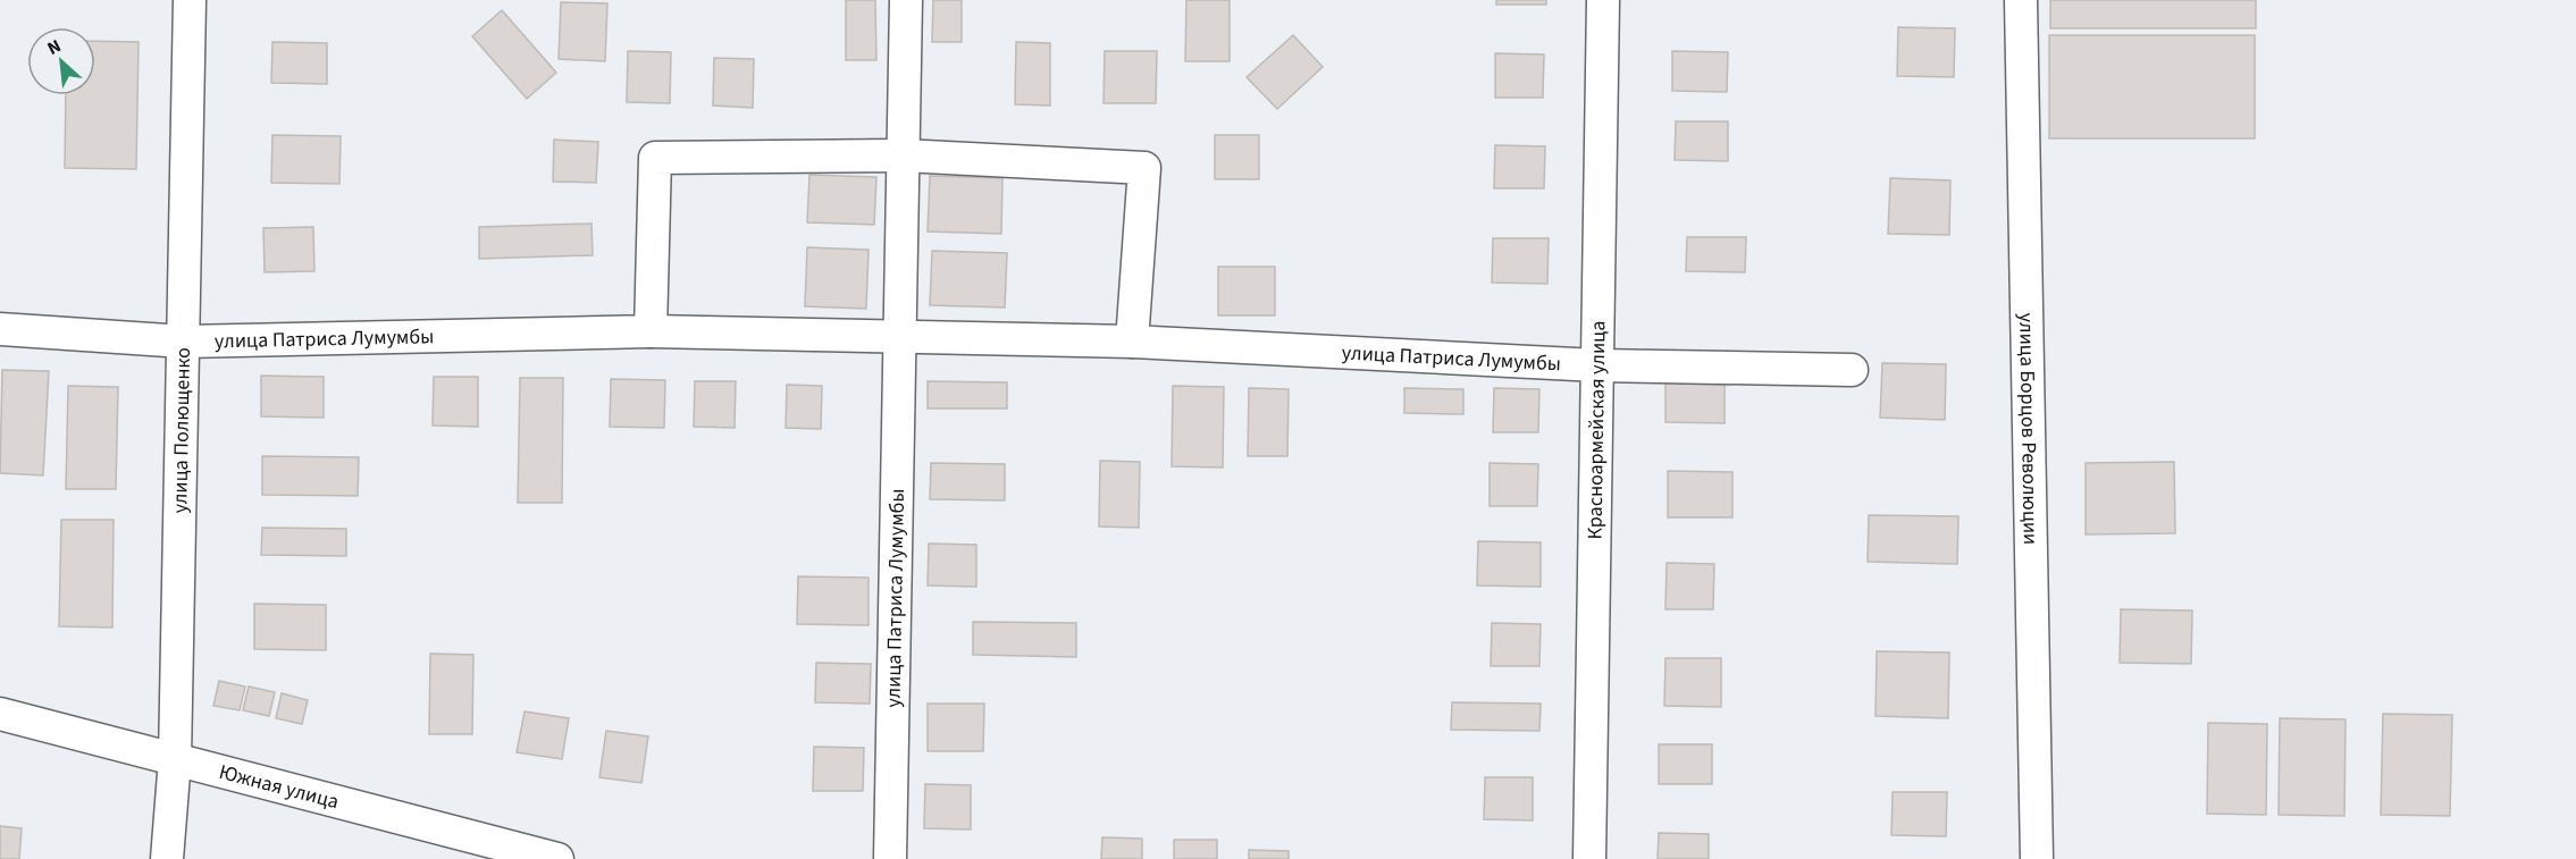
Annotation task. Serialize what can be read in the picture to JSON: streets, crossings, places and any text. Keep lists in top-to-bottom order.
{
  "streets": {
    "street": [
      "улица Патриса Лумумбы",
      "Красноармейская улица",
      "улица Борцов Революции",
      "улица Полющенко",
      "Южная улица"
    ]
  },
  "crossings": [
    ["улица Патриса Лумумбы", "Красноармейская улица"],
    ["улица Патриса Лумумбы", "улица Полющенко"],
    ["улица Полющенко", "Южная улица"]
  ],
  "north": "top left"
}
